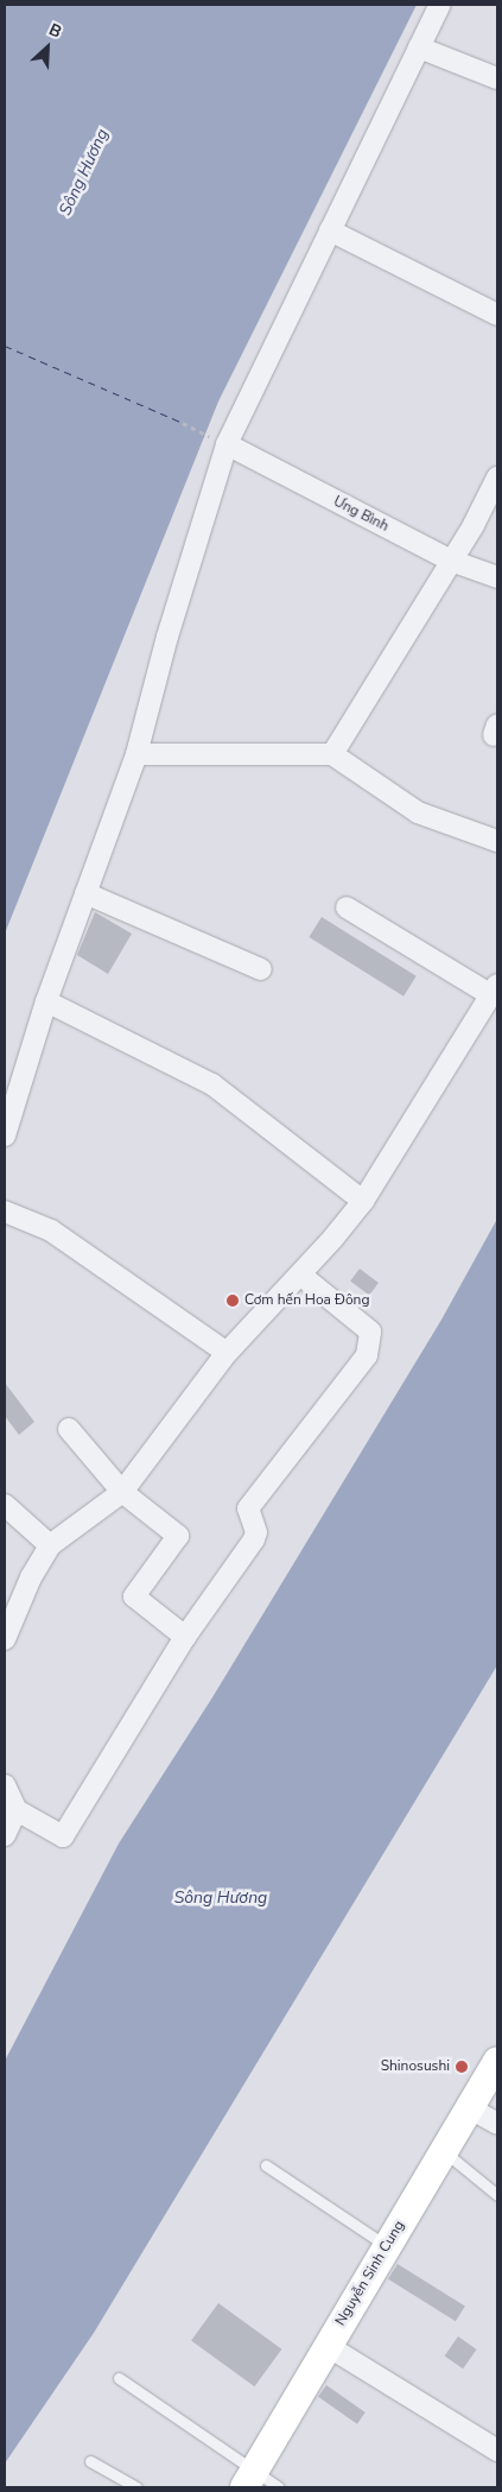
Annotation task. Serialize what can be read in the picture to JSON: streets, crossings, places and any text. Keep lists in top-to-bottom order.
{
  "streets": {
    "main road": ["Nguyễn Sinh Cung"],
    "street": ["Ưng Bình"]
  },
  "water": ["Sông Hương"],
  "places": ["Cơm hến Hoa Đông", "Shinosushi"],
  "north": "top right"
}
